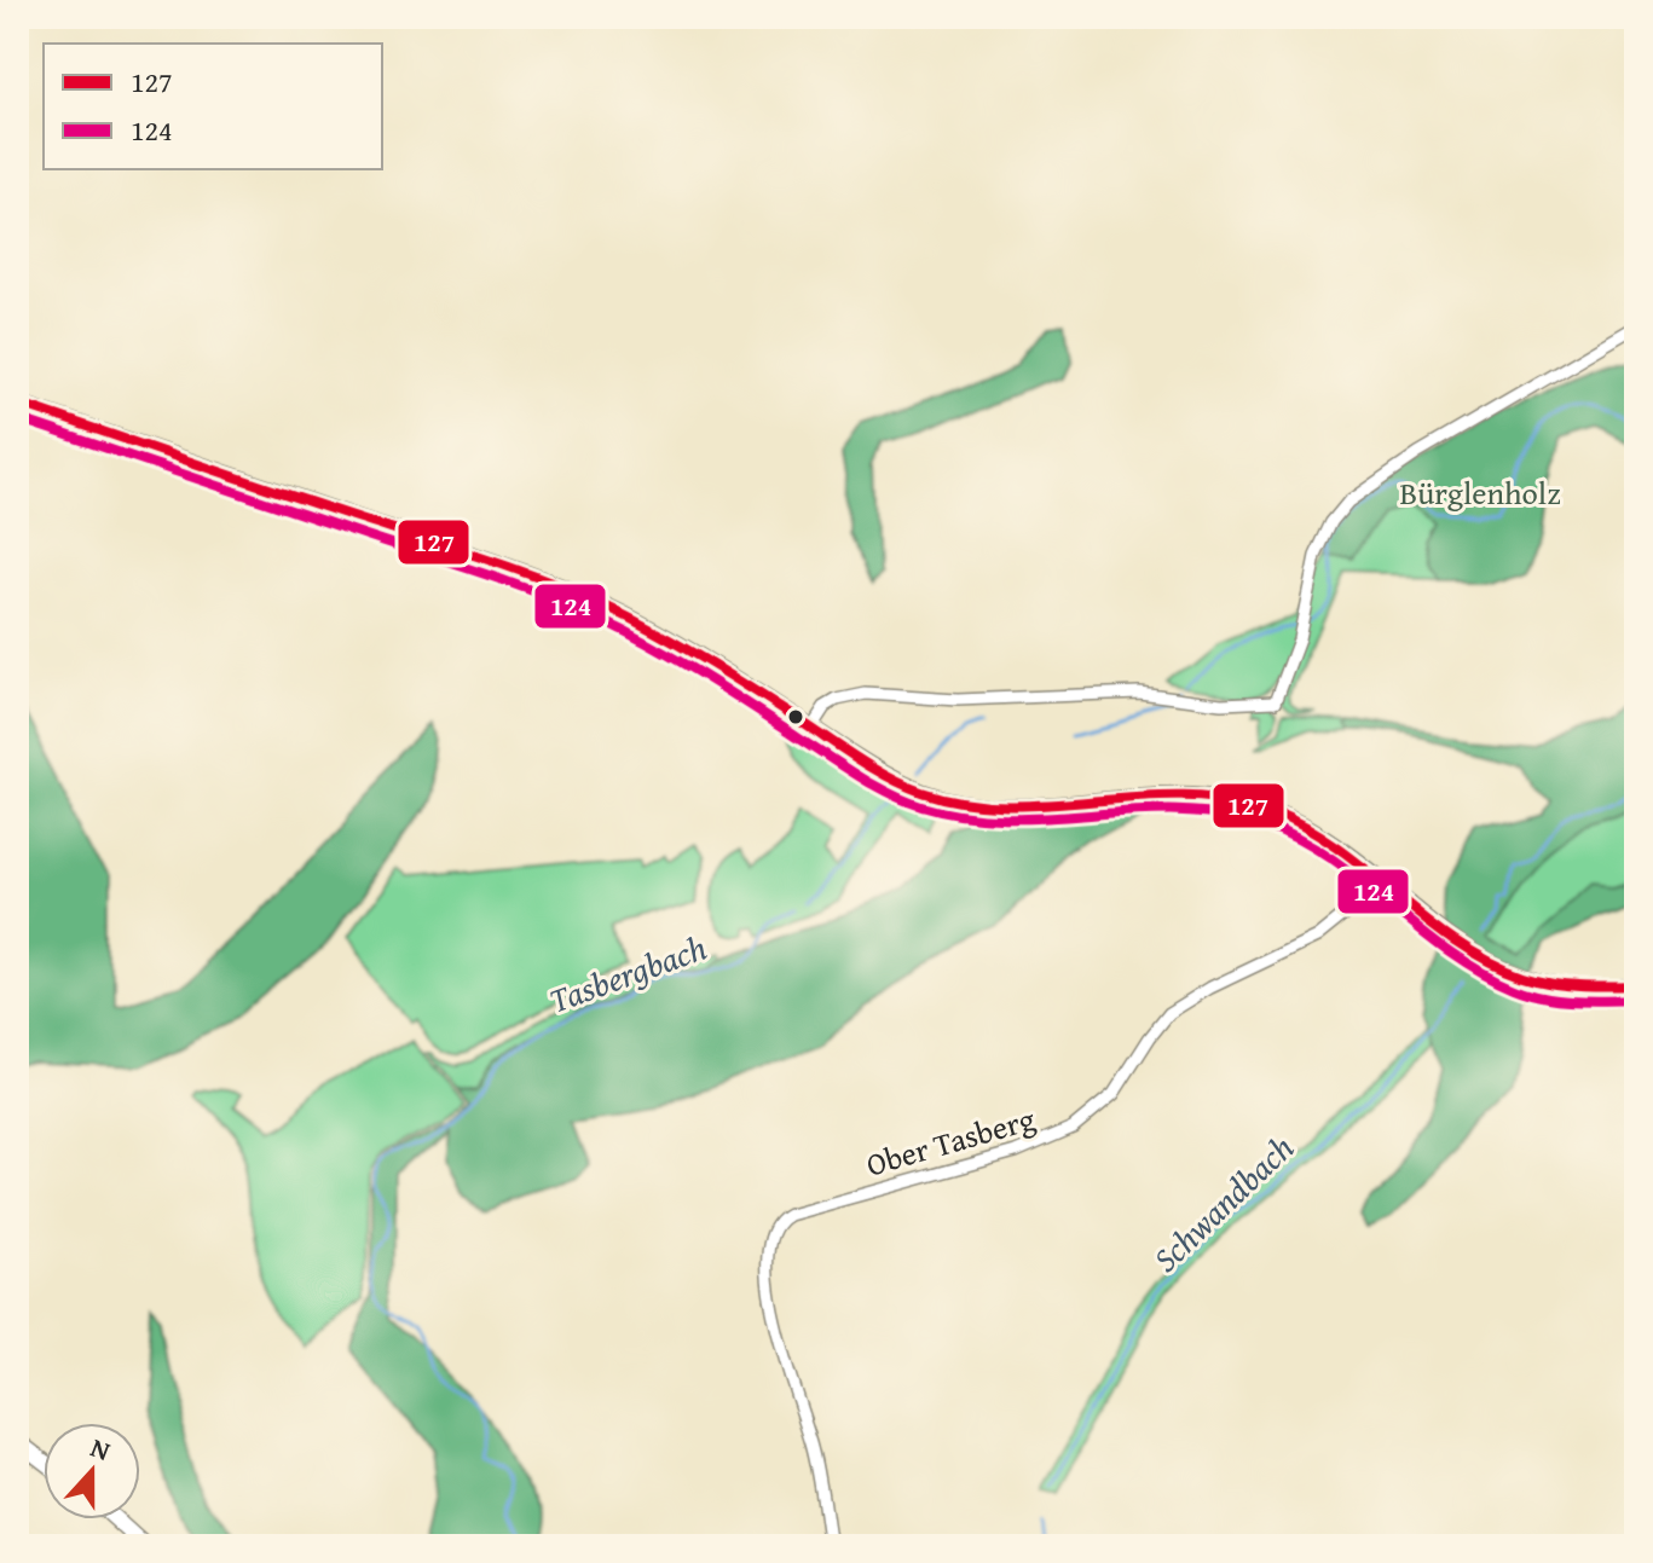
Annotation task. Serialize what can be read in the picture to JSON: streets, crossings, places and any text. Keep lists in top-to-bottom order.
{
  "streets": {
    "street": ["Ober Tasberg"]
  },
  "water": ["Tasbergbach", "Schwandbach"],
  "parks": ["Bürglenholz"],
  "lines": ["transit line 127", "transit line 124"],
  "legend": ["127", "124"],
  "north": "top"
}
